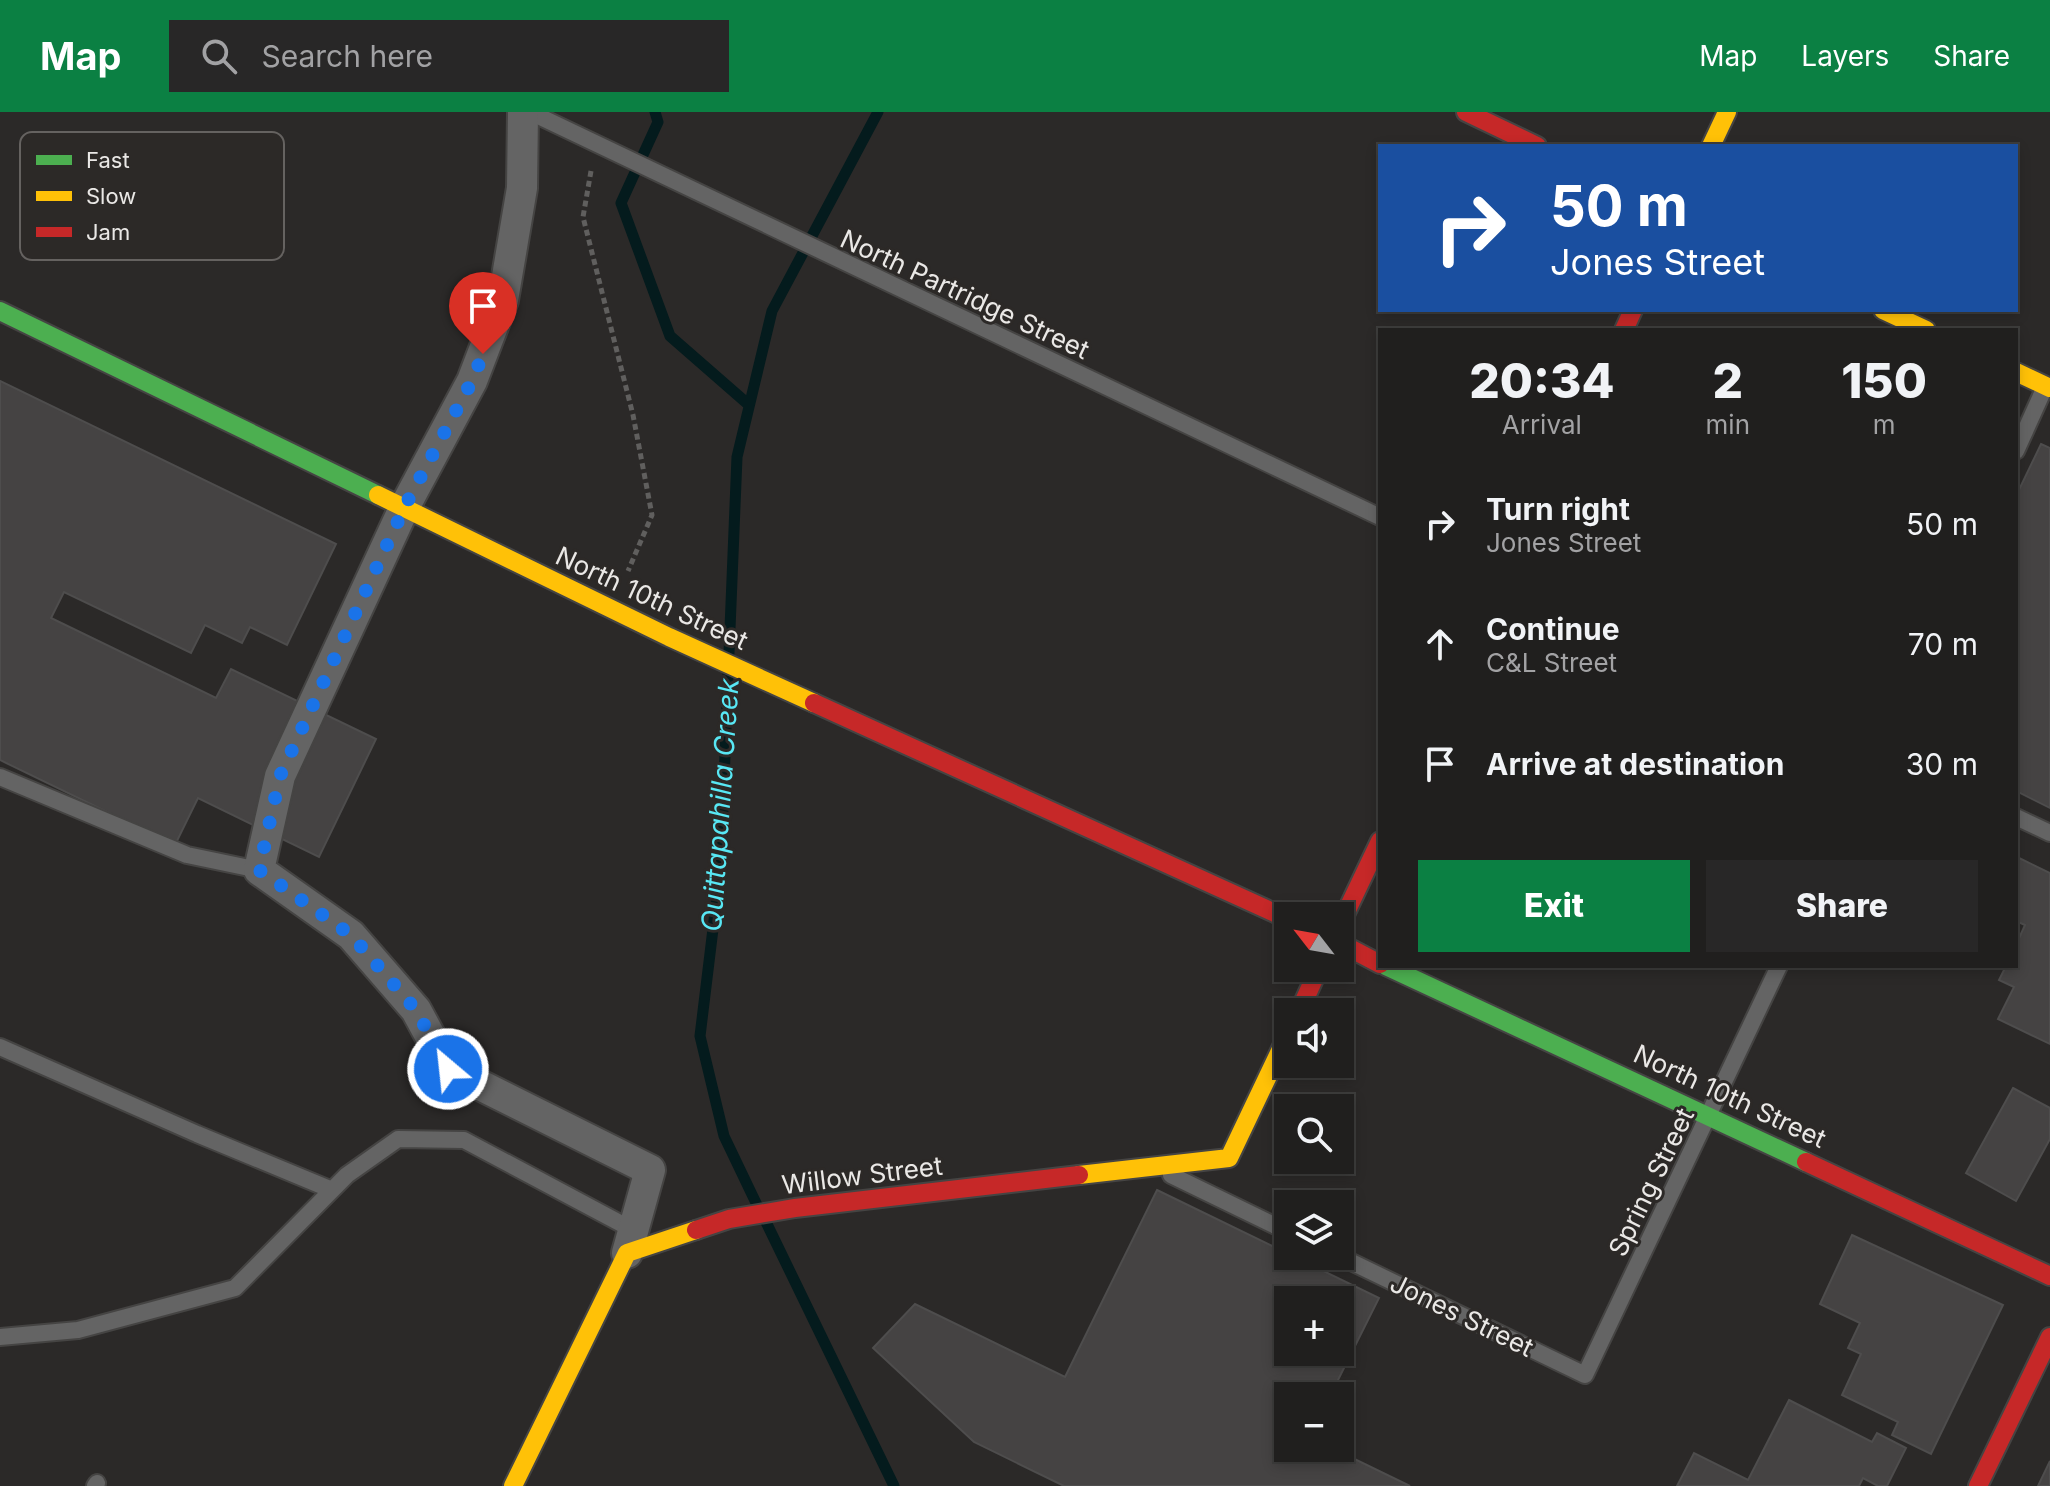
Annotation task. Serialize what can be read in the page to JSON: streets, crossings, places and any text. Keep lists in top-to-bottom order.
{
  "streets": {
    "main road": ["North 10th Street", "Willow Street"],
    "lane": ["North Partridge Street", "Spring Street", "Jones Street"]
  },
  "crossings": [
    ["North 10th Street", "Spring Street"],
    ["Spring Street", "Jones Street"]
  ],
  "water": ["Quittapahilla Creek"],
  "legend": ["Fast", "Slow", "Jam"],
  "north": "top left",
  "page": {
    "header": "Map",
    "search": "Search here",
    "nav": ["Map", "Layers", "Share"],
    "turn": ["50 m", "Jones Street"],
    "eta": [
      "20:34",
      "Arrival",
      "2",
      "min",
      "150",
      "m"
    ],
    "list": [
      {
        "name": "Turn right",
        "note": "Jones Street",
        "value": "50 m"
      },
      {
        "name": "Continue",
        "note": "C&L Street",
        "value": "70 m"
      },
      {
        "name": "Arrive at destination",
        "value": "30 m"
      }
    ],
    "buttons": ["Exit", "Share"],
    "map_buttons": ["+", "−"]
  }
}
